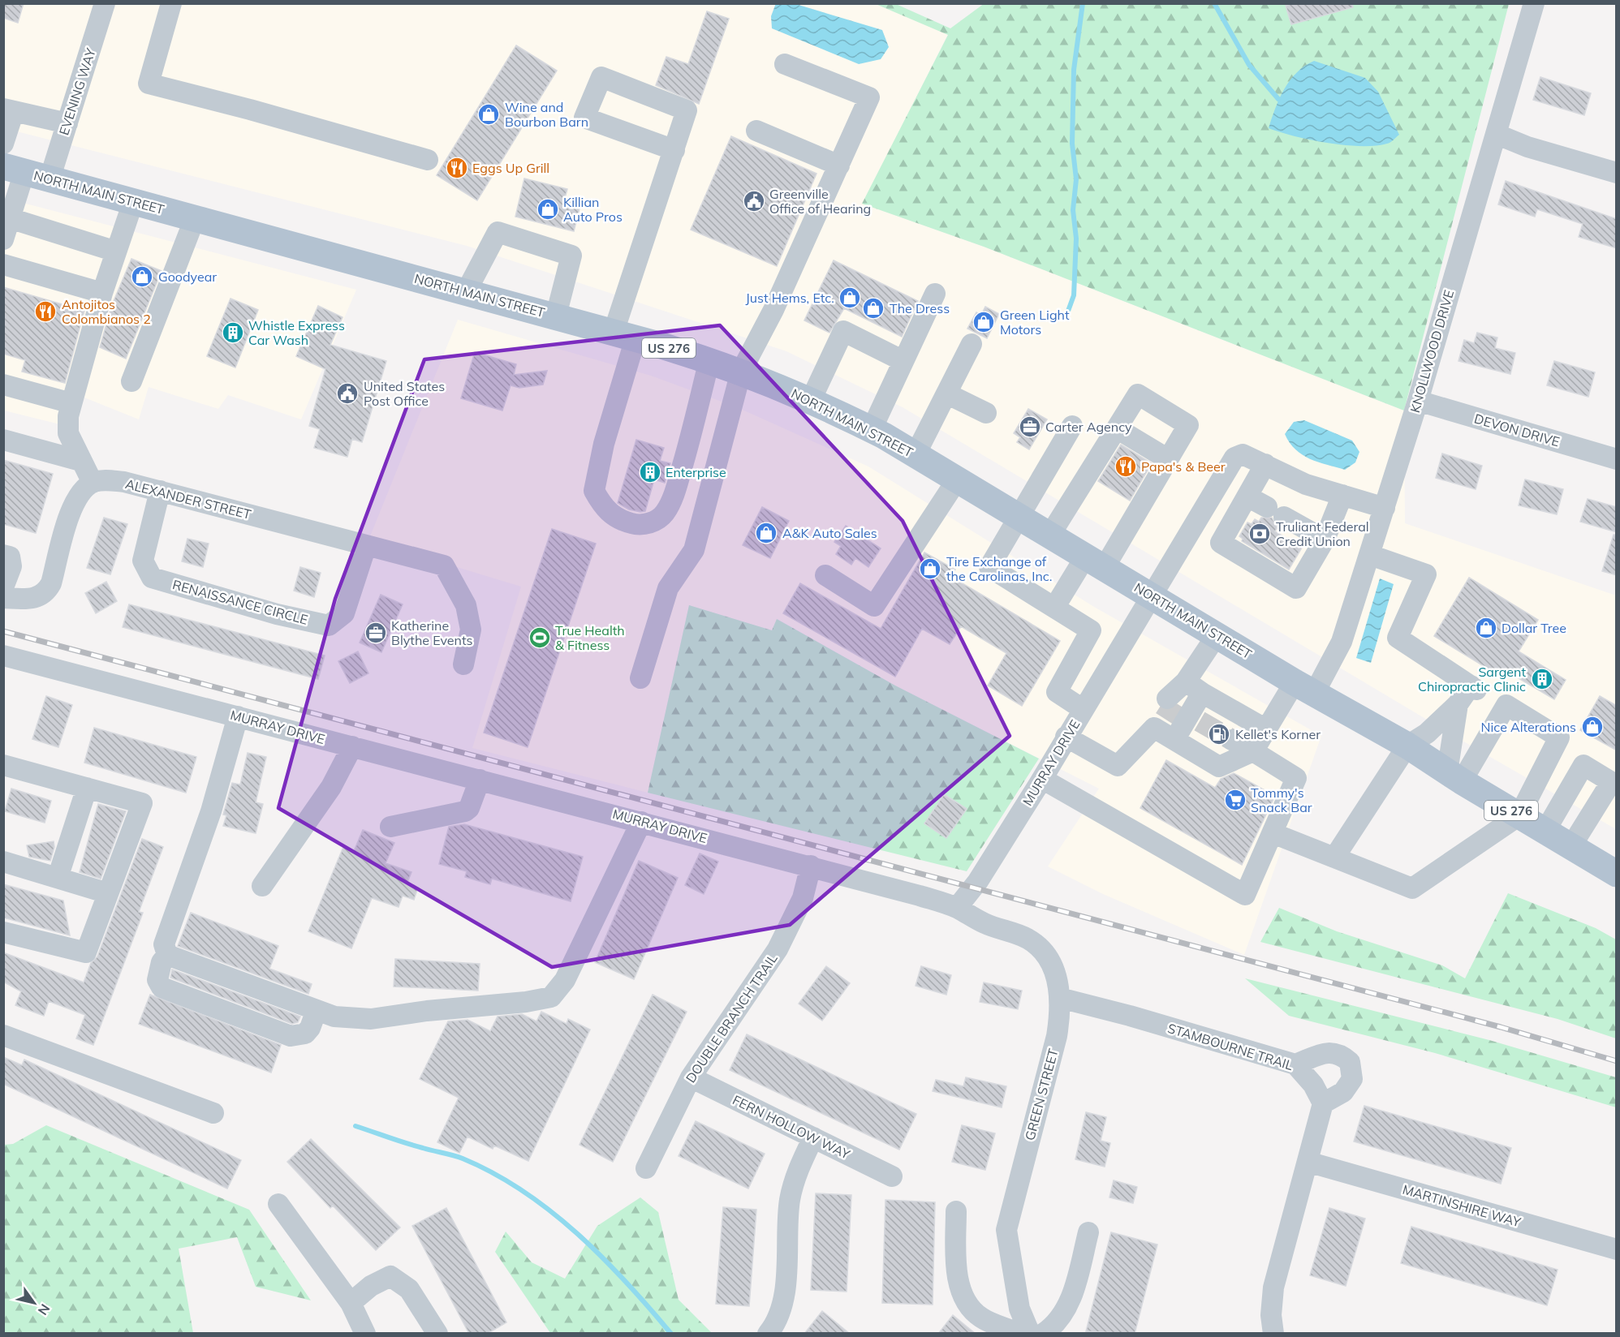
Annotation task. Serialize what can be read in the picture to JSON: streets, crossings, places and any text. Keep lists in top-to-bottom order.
{
  "streets": {
    "main road": ["NORTH MAIN STREET", "US 276"],
    "street": [
      "EVENING WAY",
      "KNOLLWOOD DRIVE",
      "DEVON DRIVE",
      "ALEXANDER STREET",
      "RENAISSANCE CIRCLE",
      "MURRAY DRIVE",
      "DOUBLE BRANCH TRAIL",
      "STAMBOURNE TRAIL",
      "GREEN STREET",
      "FERN HOLLOW WAY",
      "MARTINSHIRE WAY"
    ]
  },
  "crossings": [
    ["EVENING WAY", "NORTH MAIN STREET"],
    ["NORTH MAIN STREET", "KNOLLWOOD DRIVE"],
    ["NORTH MAIN STREET", "MURRAY DRIVE"],
    ["KNOLLWOOD DRIVE", "DEVON DRIVE"],
    ["KNOLLWOOD DRIVE", "MURRAY DRIVE"],
    ["ALEXANDER STREET", "RENAISSANCE CIRCLE"],
    ["MURRAY DRIVE", "DOUBLE BRANCH TRAIL"],
    ["MURRAY DRIVE", "GREEN STREET"],
    ["DOUBLE BRANCH TRAIL", "FERN HOLLOW WAY"],
    ["STAMBOURNE TRAIL", "GREEN STREET"]
  ],
  "places": {
    "shop": [
      "Wine and Bourbon Barn",
      "Killian Auto Pros",
      "Goodyear",
      "Just Hems, Etc.",
      "The Dress",
      "Green Light Motors",
      "A&K Auto Sales",
      "Tire Exchange of the Carolinas, Inc.",
      "Dollar Tree",
      "Nice Alterations"
    ],
    "restaurant": ["Eggs Up Grill", "Antojitos Colombianos 2", "Papa's & Beer"],
    "public building": ["Greenville Office of Hearing", "United States Post Office"],
    "building": ["Whistle Express Car Wash", "Enterprise", "Sargent Chiropractic Clinic"],
    "office": ["Carter Agency", "Katherine Blythe Events"],
    "bank": ["Truliant Federal Credit Union"],
    "sports": ["True Health & Fitness"],
    "fuel station": ["Kellet's Korner"],
    "supermarket": ["Tommy's Snack Bar"]
  },
  "north": "bottom right"
}
